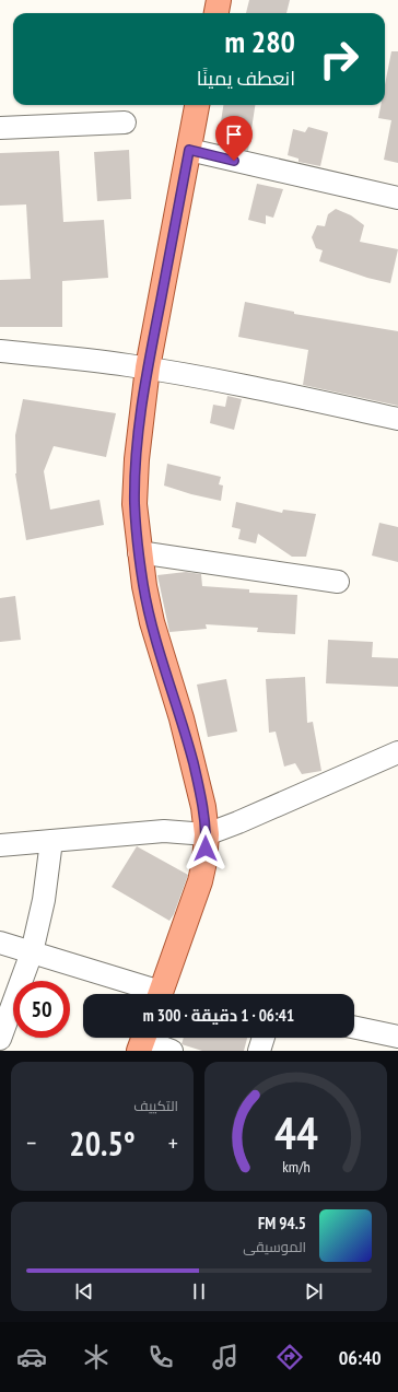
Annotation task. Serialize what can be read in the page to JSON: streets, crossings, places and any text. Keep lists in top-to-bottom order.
{
  "page": {
    "turn": ["280 m", "انعطف يمينًا"],
    "limit": "50",
    "trip": "06:41 · 1 دقيقة · 300 m",
    "tile": "التكييف",
    "heat": ["−", "20.5°", "+"],
    "song": ["94.5 FM", "الموسيقى"],
    "tabs": "06:40",
    "gauge": ["44", "km/h"]
  }
}
